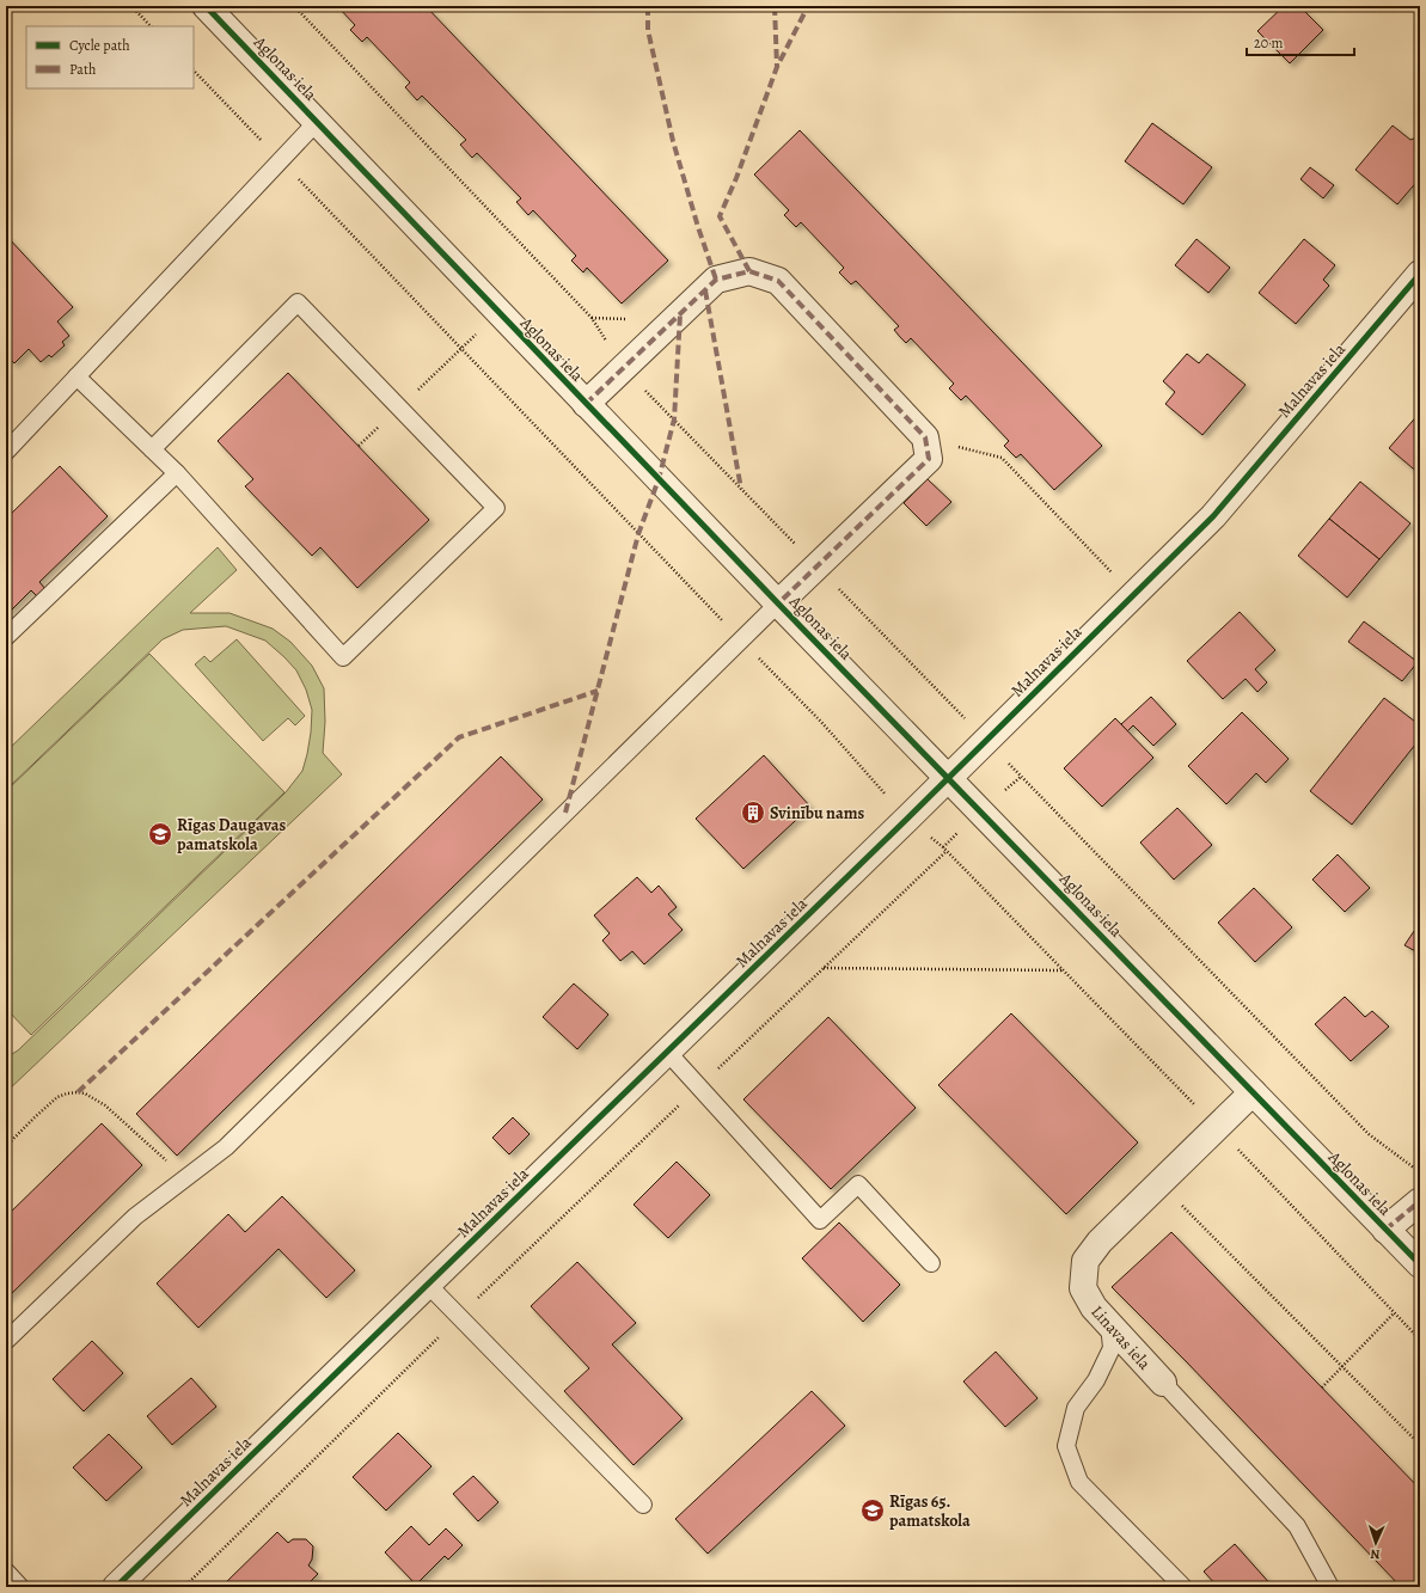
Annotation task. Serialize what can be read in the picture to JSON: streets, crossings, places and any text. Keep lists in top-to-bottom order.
{
  "streets": {
    "street": ["Aglonas iela", "Malnavas iela", "Linavas iela"]
  },
  "crossings": [
    ["Aglonas iela", "Malnavas iela"],
    ["Aglonas iela", "Linavas iela"]
  ],
  "places": {
    "building": ["Svinību nams"],
    "school or university": ["Rīgas Daugavas pamatskola", "Rīgas 65. pamatskola"]
  },
  "legend": ["Cycle path", "Path"],
  "scale_bar": "20 m",
  "north": "bottom"
}
